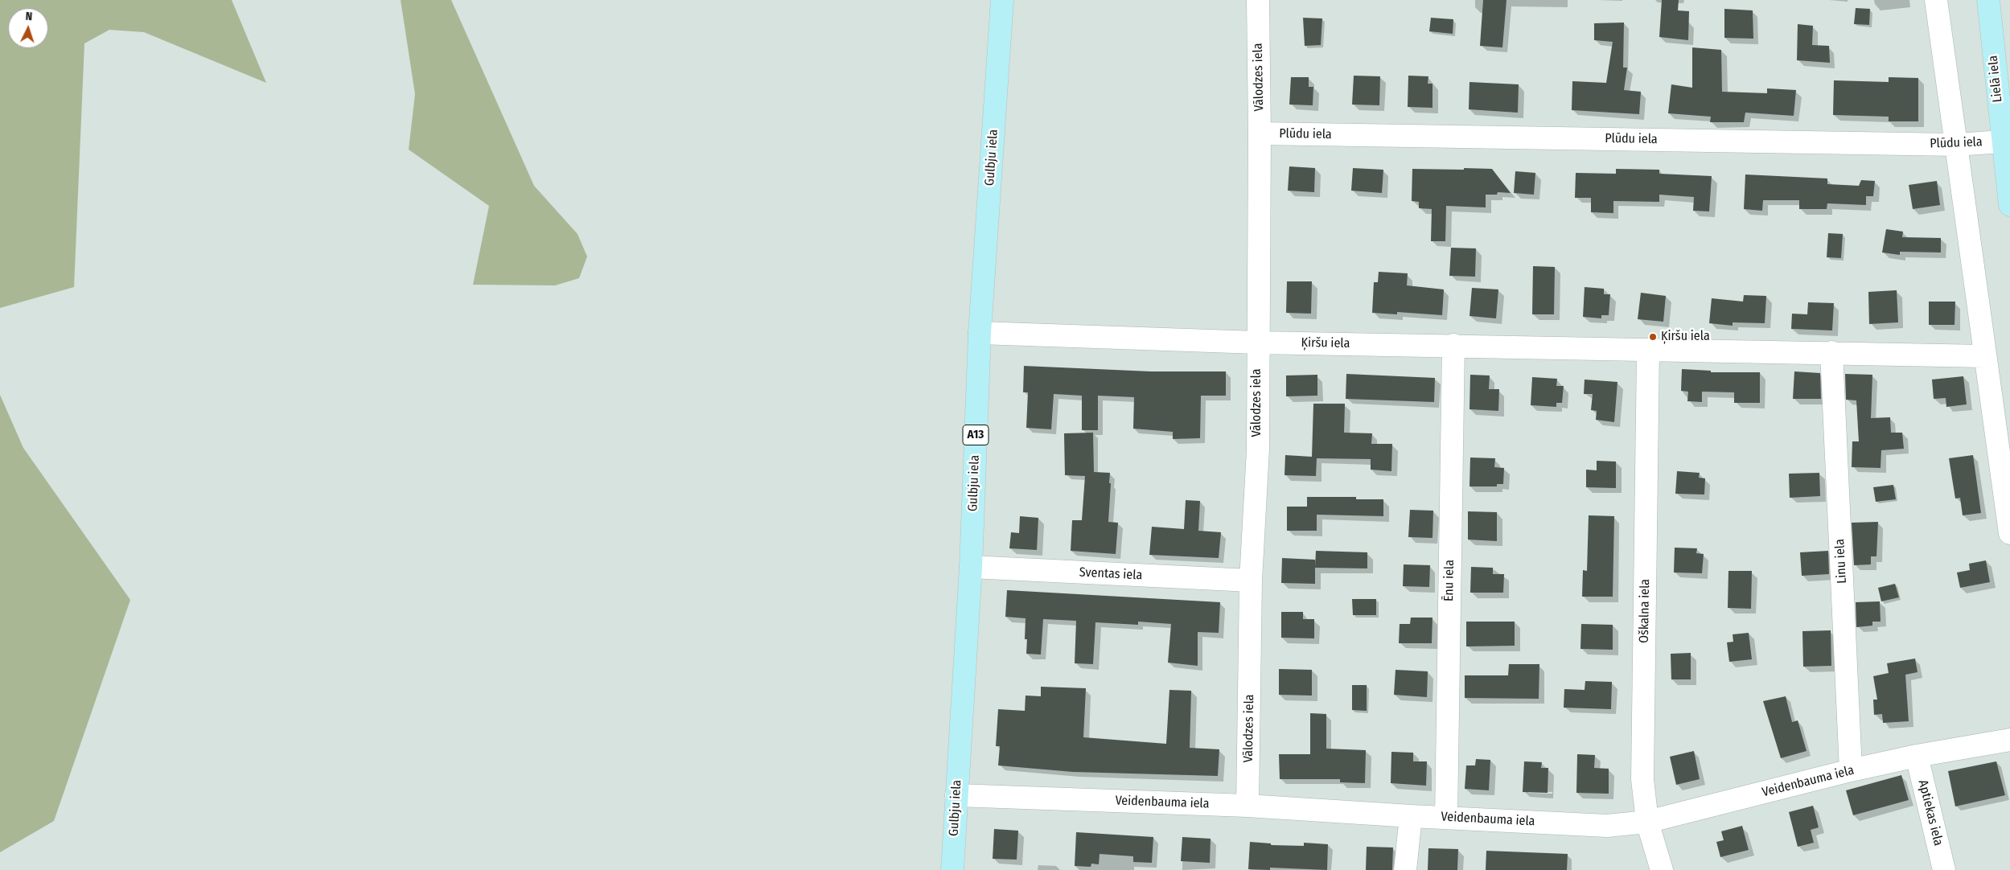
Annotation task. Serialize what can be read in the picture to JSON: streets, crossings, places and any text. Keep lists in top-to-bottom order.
{
  "streets": {
    "main road": ["Lielā iela", "Gulbju iela", "A13"],
    "street": [
      "Vālodzes iela",
      "Plūdu iela",
      "Ķiršu iela",
      "Linu iela",
      "Sventas iela",
      "Ēnu iela",
      "Oškalna iela",
      "Veidenbauma iela",
      "Aptiekas iela"
    ]
  },
  "crossings": [
    ["Vālodzes iela", "Plūdu iela"],
    ["Vālodzes iela", "Ķiršu iela"],
    ["Vālodzes iela", "Sventas iela"],
    ["Vālodzes iela", "Veidenbauma iela"],
    ["Lielā iela", "Plūdu iela"],
    ["Gulbju iela", "Ķiršu iela"],
    ["Gulbju iela", "Sventas iela"],
    ["Gulbju iela", "Veidenbauma iela"],
    ["Ķiršu iela", "Linu iela"],
    ["Ķiršu iela", "Ēnu iela"],
    ["Ķiršu iela", "Oškalna iela"],
    ["Linu iela", "Veidenbauma iela"],
    ["Ēnu iela", "Veidenbauma iela"],
    ["Oškalna iela", "Veidenbauma iela"],
    ["Veidenbauma iela", "Aptiekas iela"]
  ],
  "places": ["Ķiršu iela"],
  "north": "top"
}
